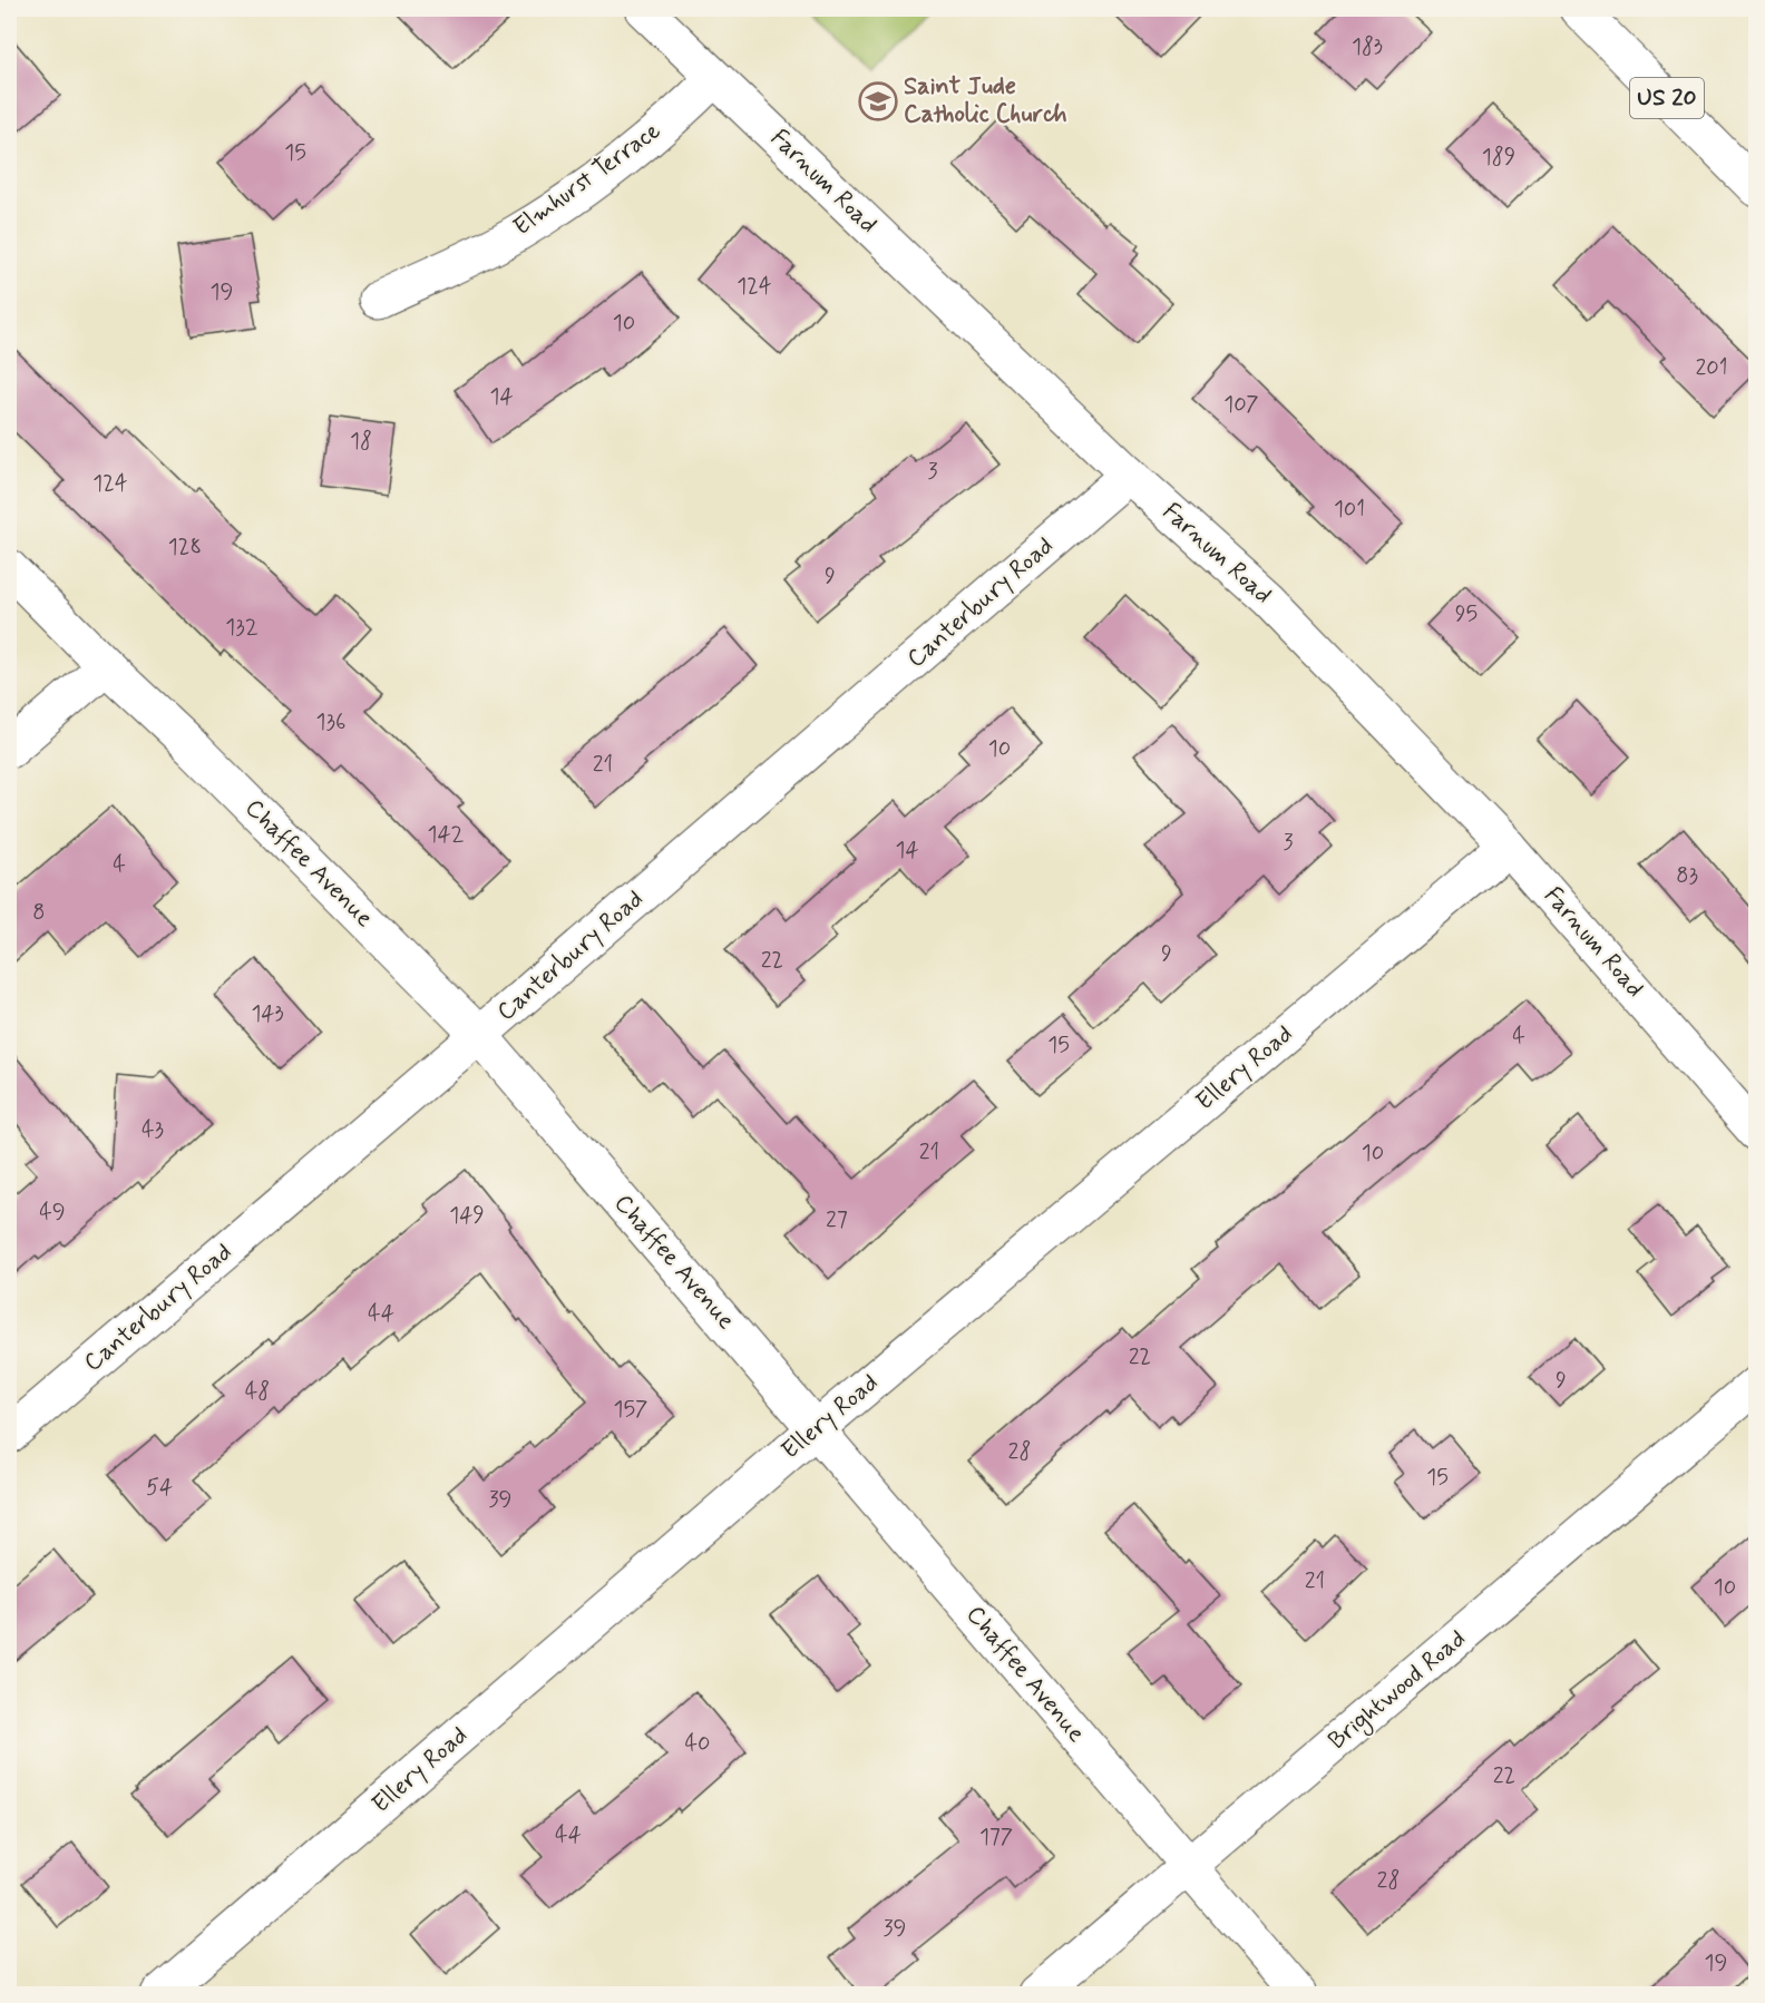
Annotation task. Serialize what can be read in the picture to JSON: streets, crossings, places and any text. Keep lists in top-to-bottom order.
{
  "streets": {
    "street": [
      "US 20",
      "Elmhurst Terrace",
      "Farnum Road",
      "Canterbury Road",
      "Chaffee Avenue",
      "Ellery Road",
      "Brightwood Road"
    ]
  },
  "crossings": [
    ["Elmhurst Terrace", "Farnum Road"],
    ["Farnum Road", "Canterbury Road"],
    ["Farnum Road", "Ellery Road"],
    ["Canterbury Road", "Chaffee Avenue"],
    ["Chaffee Avenue", "Ellery Road"],
    ["Chaffee Avenue", "Brightwood Road"]
  ],
  "places": {
    "school or university": ["Saint Jude Catholic Church"]
  },
  "house_numbers": [
    "183",
    "15",
    "189",
    "124",
    "19",
    "10",
    "201",
    "14",
    "107",
    "18",
    "3",
    "124",
    "101",
    "128",
    "9",
    "95",
    "132",
    "136",
    "10",
    "21",
    "142",
    "3",
    "14",
    "4",
    "83",
    "8",
    "9",
    "22",
    "143",
    "4",
    "15",
    "43",
    "21",
    "10",
    "49",
    "149",
    "27",
    "44",
    "22",
    "9",
    "48",
    "157",
    "28",
    "15",
    "54",
    "39",
    "21",
    "10",
    "40",
    "22",
    "44",
    "177",
    "28",
    "39",
    "19"
  ]
}
